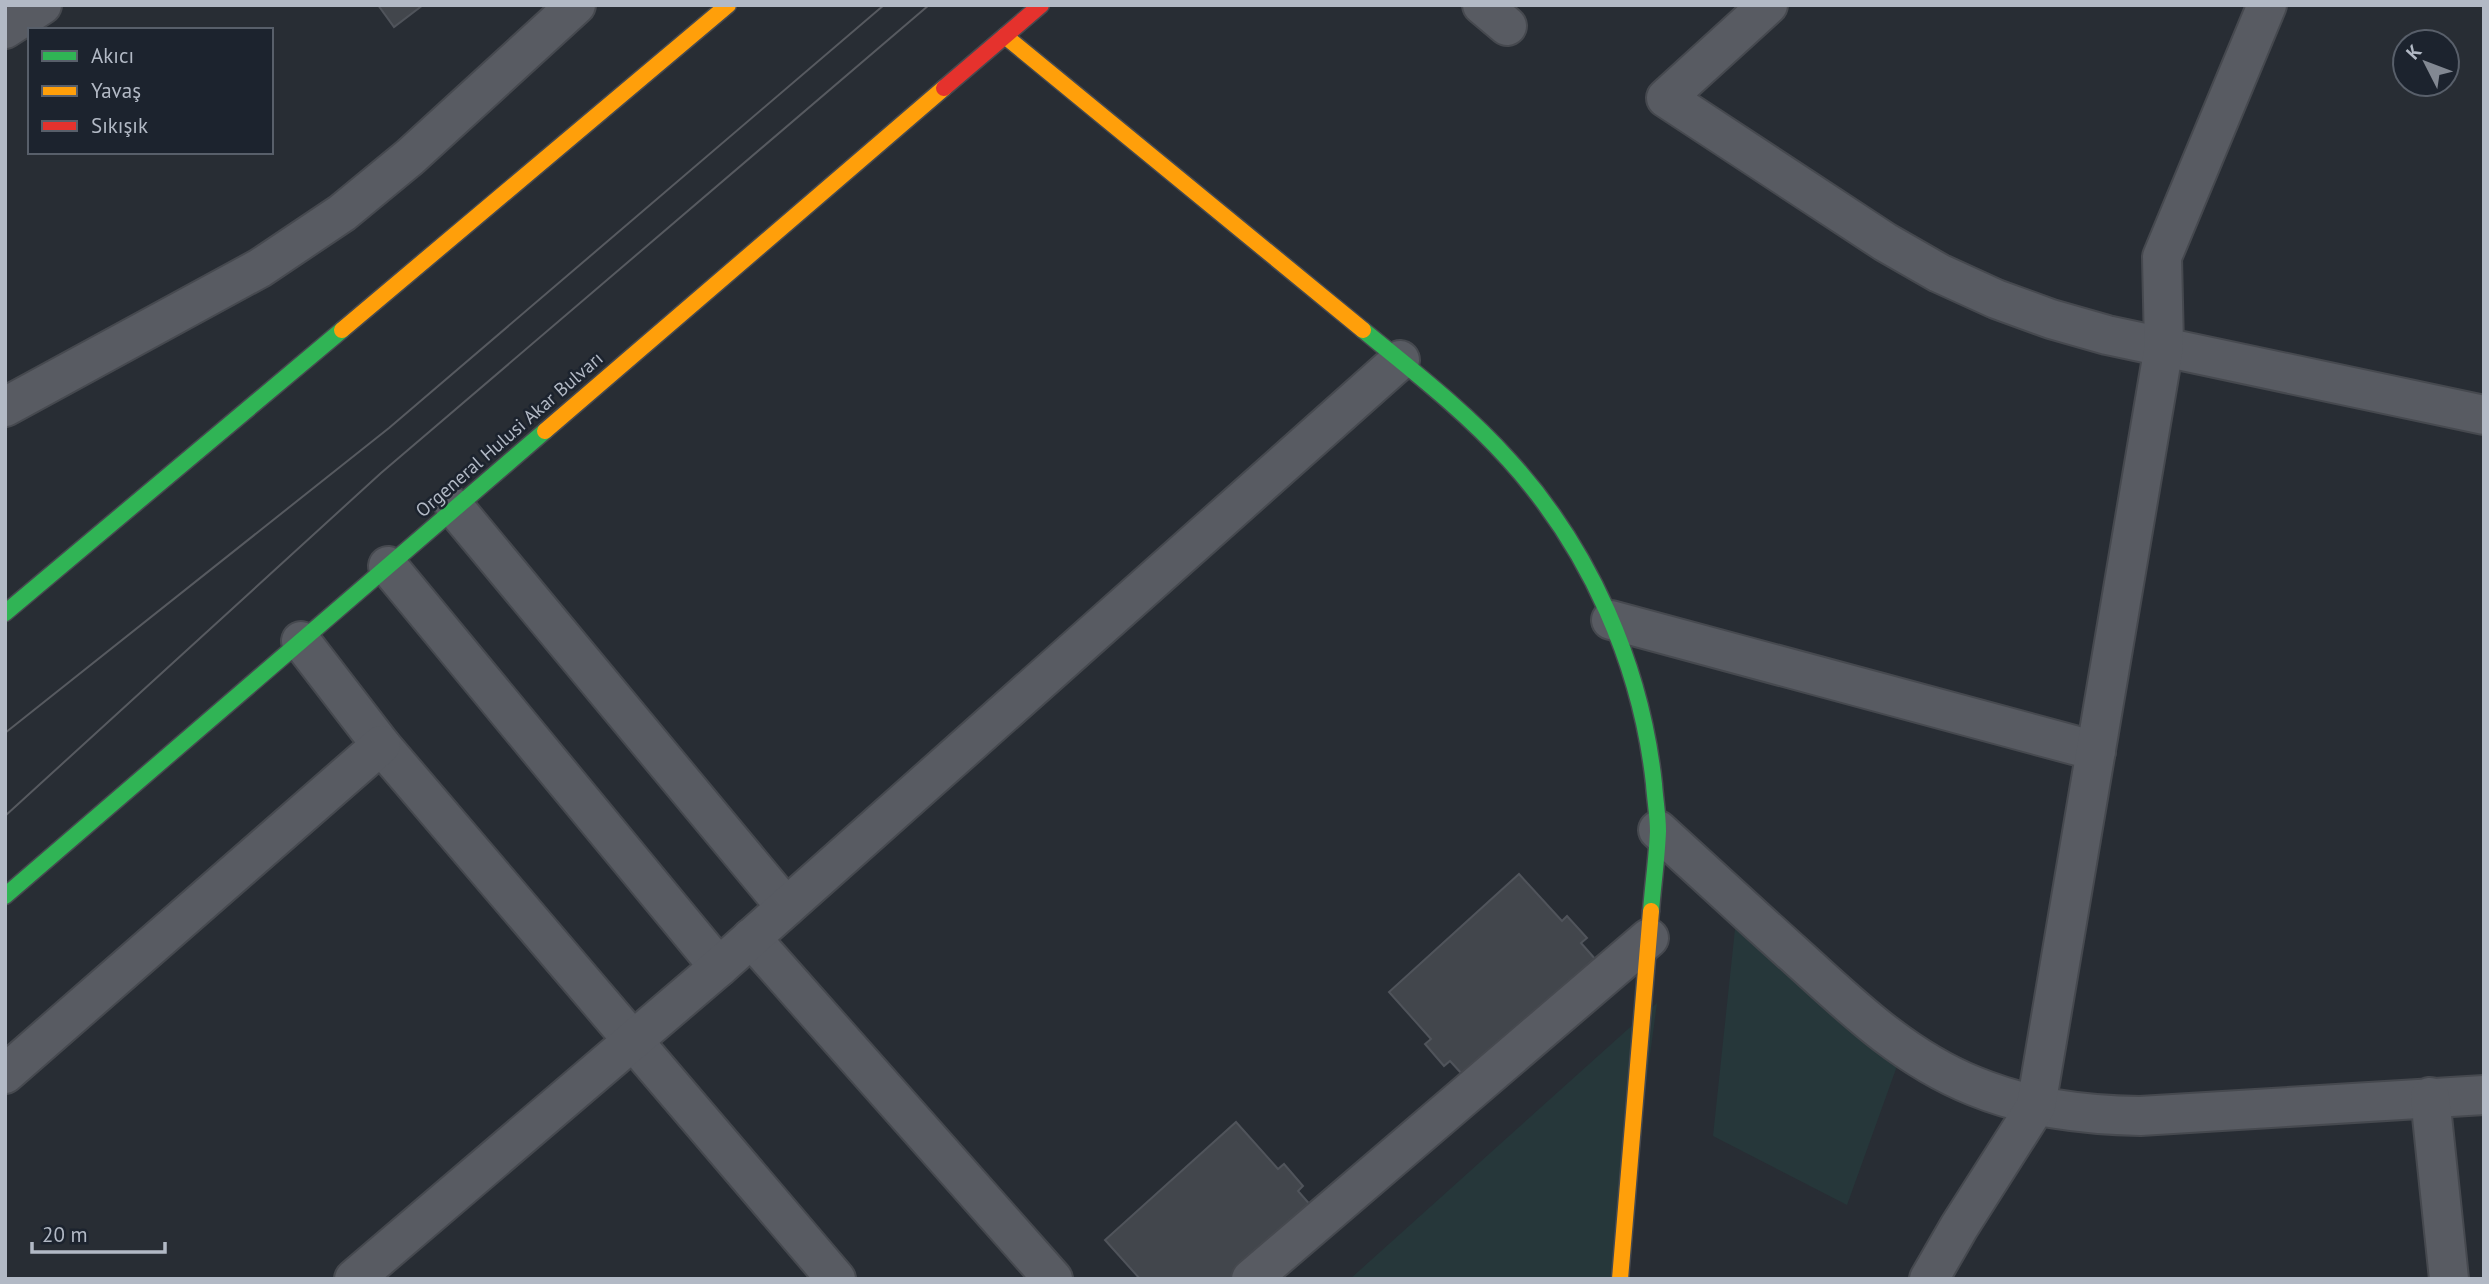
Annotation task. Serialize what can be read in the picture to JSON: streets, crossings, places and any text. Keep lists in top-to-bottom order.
{
  "streets": {
    "main road": ["Orgeneral Hulusi Akar Bulvarı"]
  },
  "legend": ["Akıcı", "Yavaş", "Sıkışık"],
  "scale_bar": "20 m",
  "north": "top left"
}
